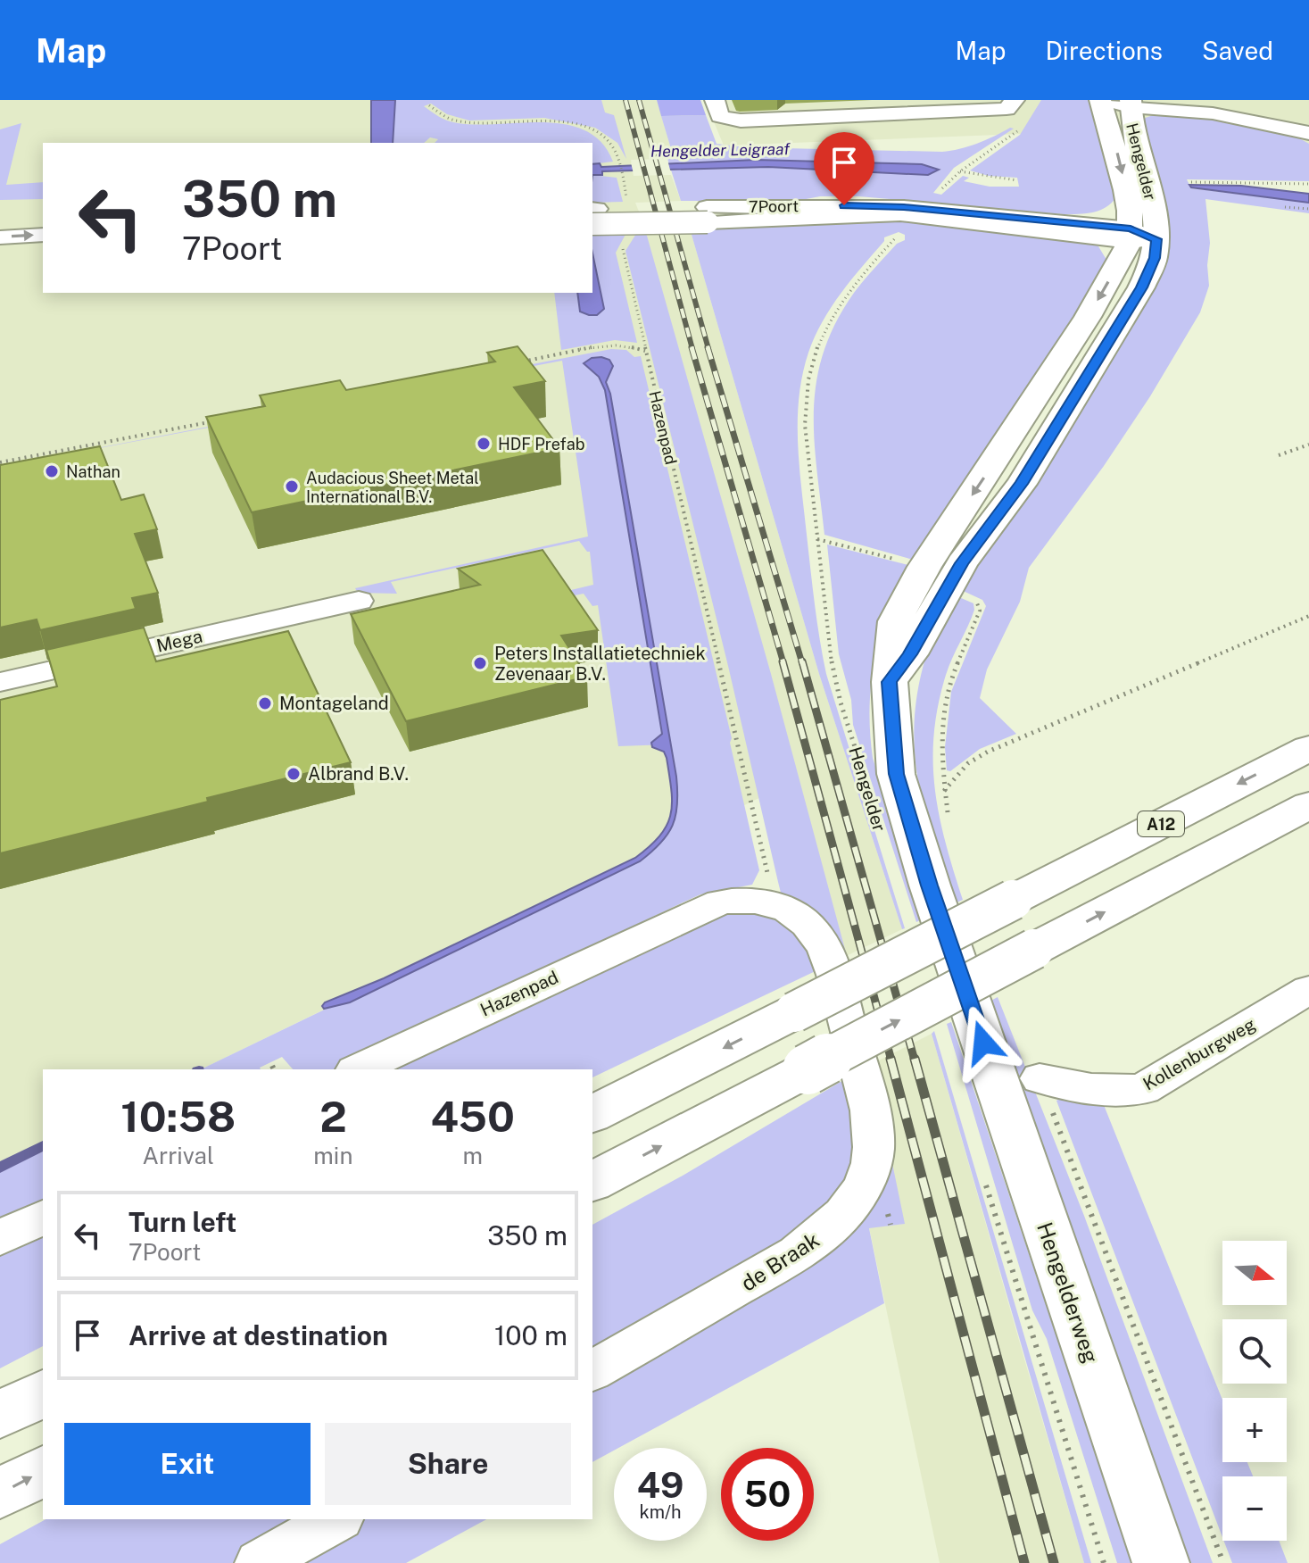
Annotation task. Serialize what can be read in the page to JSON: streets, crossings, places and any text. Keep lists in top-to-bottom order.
{
  "streets": {
    "main road": ["Hengelder", "A12", "Hengelderweg"],
    "street": [
      "7Poort",
      "Hazenpad",
      "Mega",
      "Kollenburgweg",
      "de Braak"
    ]
  },
  "crossings": [
    ["Hengelder", "7Poort"],
    ["Hengelder", "Hengelderweg"],
    ["Hazenpad", "de Braak"]
  ],
  "water": ["Hengelder Leigraaf"],
  "places": [
    "HDF Prefab",
    "Nathan",
    "Audacious Sheet Metal International B.V.",
    "Peters Installatietechniek Zevenaar B.V.",
    "Montageland",
    "Albrand B.V."
  ],
  "north": "right",
  "page": {
    "header": "Map",
    "nav": ["Map", "Directions", "Saved"],
    "turn": ["350 m", "7Poort"],
    "eta": [
      "10:58",
      "Arrival",
      "2",
      "min",
      "450",
      "m"
    ],
    "list": [
      {
        "name": "Turn left",
        "note": "7Poort",
        "value": "350 m"
      },
      {
        "name": "Arrive at destination",
        "value": "100 m"
      }
    ],
    "map_buttons": ["+", "−"],
    "buttons": ["Exit", "Share"],
    "speed": "49 km/h",
    "limit": "50"
  }
}
